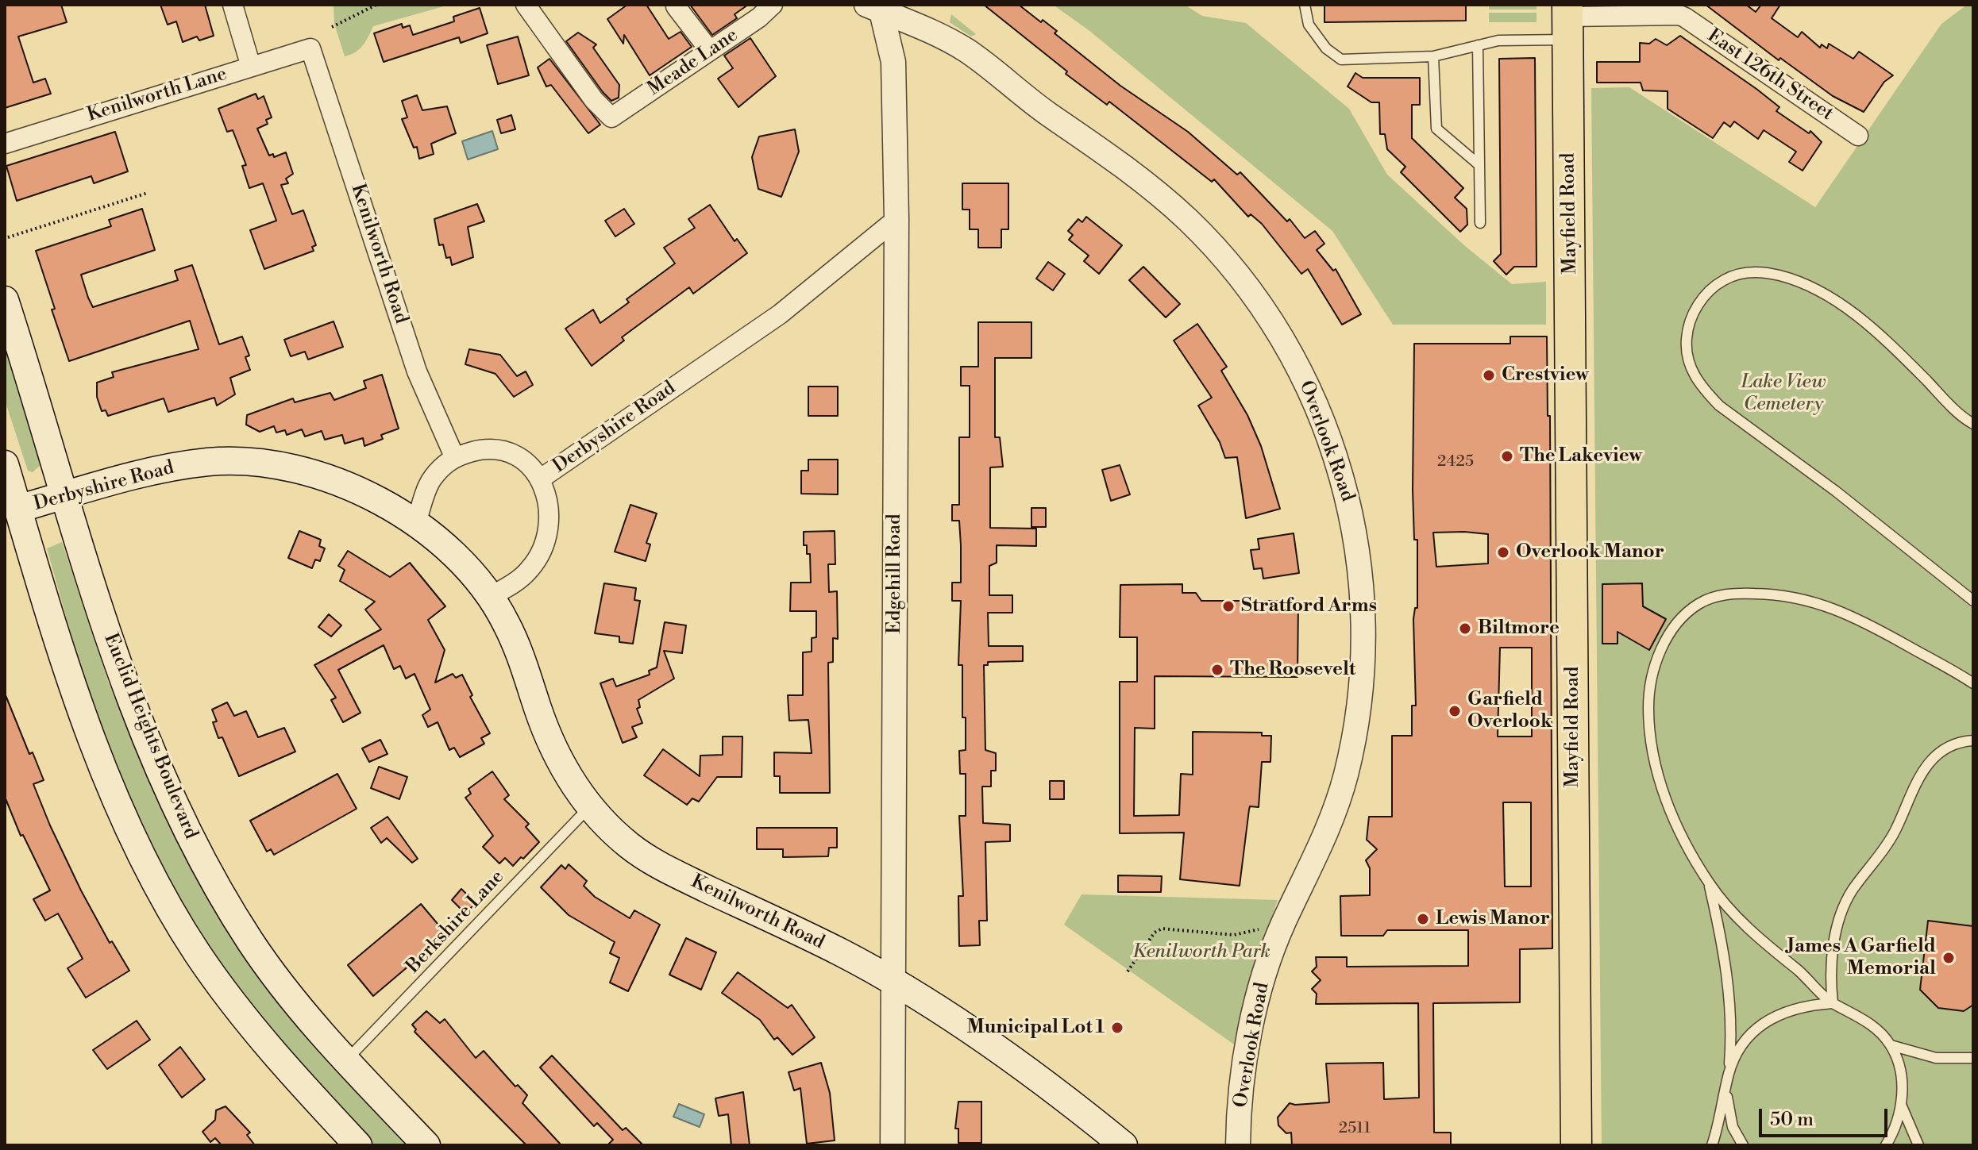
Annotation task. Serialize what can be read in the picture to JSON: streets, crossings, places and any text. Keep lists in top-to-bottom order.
{
  "streets": {
    "main road": [
      "Mayfield Road",
      "Kenilworth Road",
      "Derbyshire Road",
      "Euclid Heights Boulevard"
    ],
    "street": [
      "Meade Lane",
      "East 126th Street",
      "Kenilworth Lane",
      "Overlook Road",
      "Edgehill Road"
    ],
    "lane": ["Berkshire Lane"]
  },
  "crossings": [
    ["East 126th Street", "Mayfield Road"],
    ["Kenilworth Lane", "Kenilworth Road"],
    ["Kenilworth Road", "Derbyshire Road"],
    ["Kenilworth Road", "Edgehill Road"],
    ["Kenilworth Road", "Berkshire Lane"],
    ["Derbyshire Road", "Edgehill Road"],
    ["Derbyshire Road", "Euclid Heights Boulevard"],
    ["Overlook Road", "Edgehill Road"],
    ["Euclid Heights Boulevard", "Berkshire Lane"]
  ],
  "parks": ["Lake View Cemetery", "Kenilworth Park"],
  "places": [
    "Crestview",
    "The Lakeview",
    "Overlook Manor",
    "Stratford Arms",
    "Biltmore",
    "The Roosevelt",
    "Garfield Overlook",
    "Lewis Manor",
    "James A Garfield Memorial",
    "Municipal Lot 1"
  ],
  "house_numbers": ["2425", "2511"],
  "scale_bar": "50 m"
}
